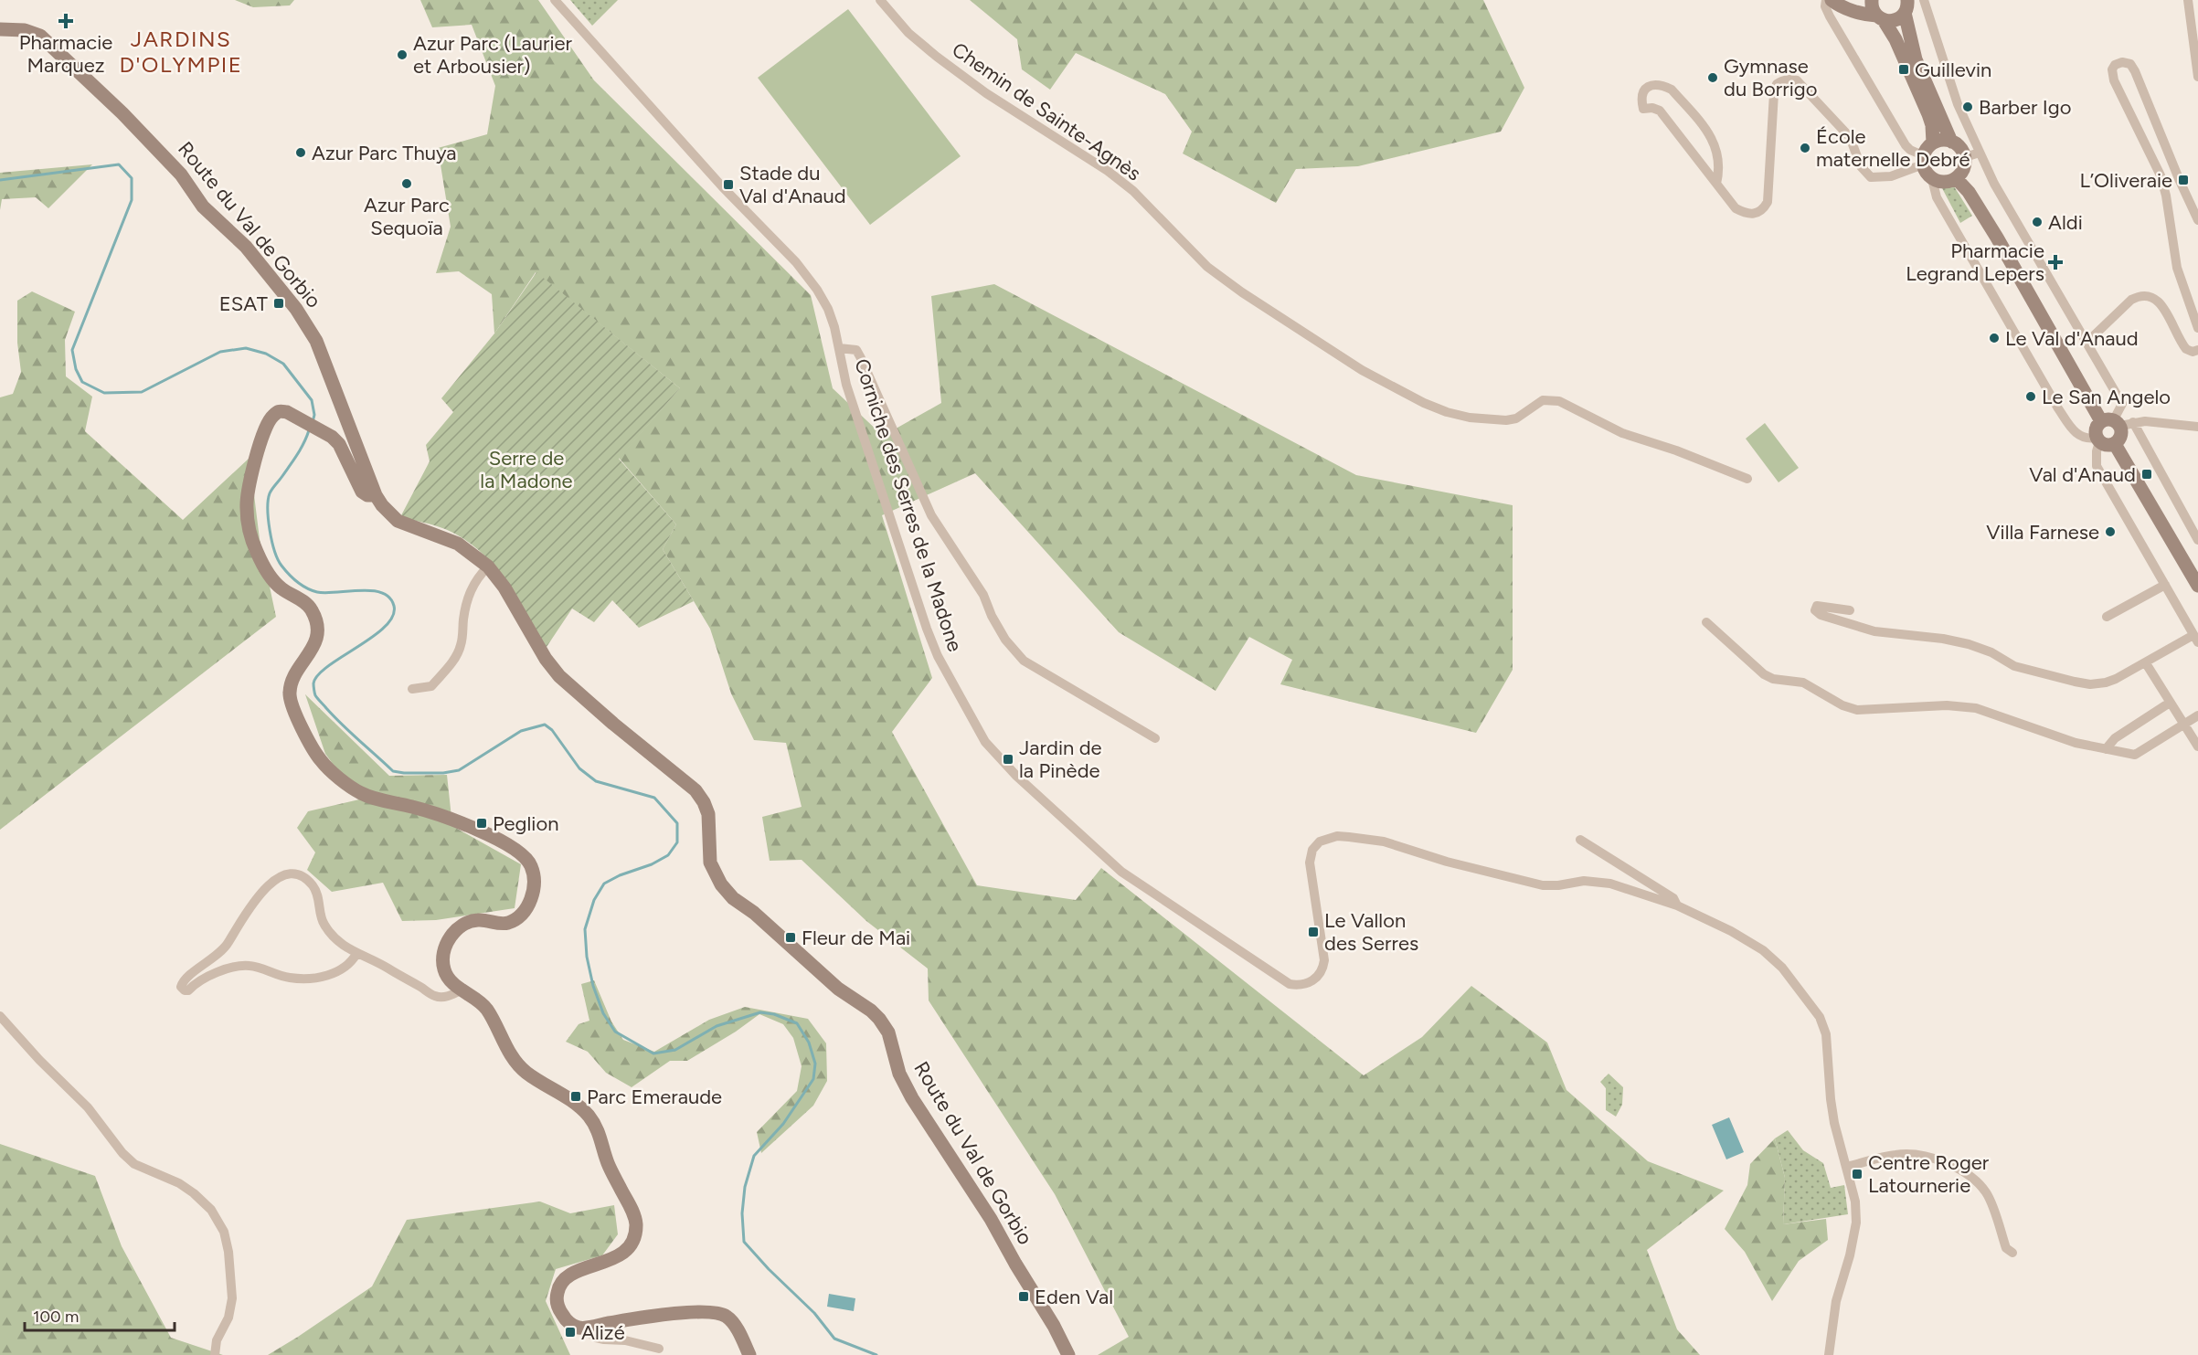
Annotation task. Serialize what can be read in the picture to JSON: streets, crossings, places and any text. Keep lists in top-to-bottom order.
{
  "streets": {
    "street": ["Chemin de Sainte-Agnès", "Route du Val de Gorbio", "Corniche des Serres de la Madone"]
  },
  "districts": ["JARDINS D'OLYMPIE"],
  "parks": ["Serre de la Madone"],
  "places": {
    "health": ["Pharmacie Marquez", "Pharmacie Legrand Lepers"],
    "other": [
      "Azur Parc (Laurier et Arbousier)",
      "Gymnase du Borrigo",
      "Barber Igo",
      "École maternelle Debré",
      "Azur Parc Thuya",
      "Azur Parc Sequoïa",
      "Aldi",
      "Le Val d'Anaud",
      "Le San Angelo",
      "Villa Farnese"
    ],
    "transit": [
      "Guillevin",
      "L’Oliveraie",
      "Stade du Val d'Anaud",
      "ESAT",
      "Val d'Anaud",
      "Jardin de la Pinède",
      "Peglion",
      "Le Vallon des Serres",
      "Fleur de Mai",
      "Parc Emeraude",
      "Centre Roger Latournerie",
      "Eden Val",
      "Alizé"
    ]
  },
  "scale_bar": "100 m"
}
